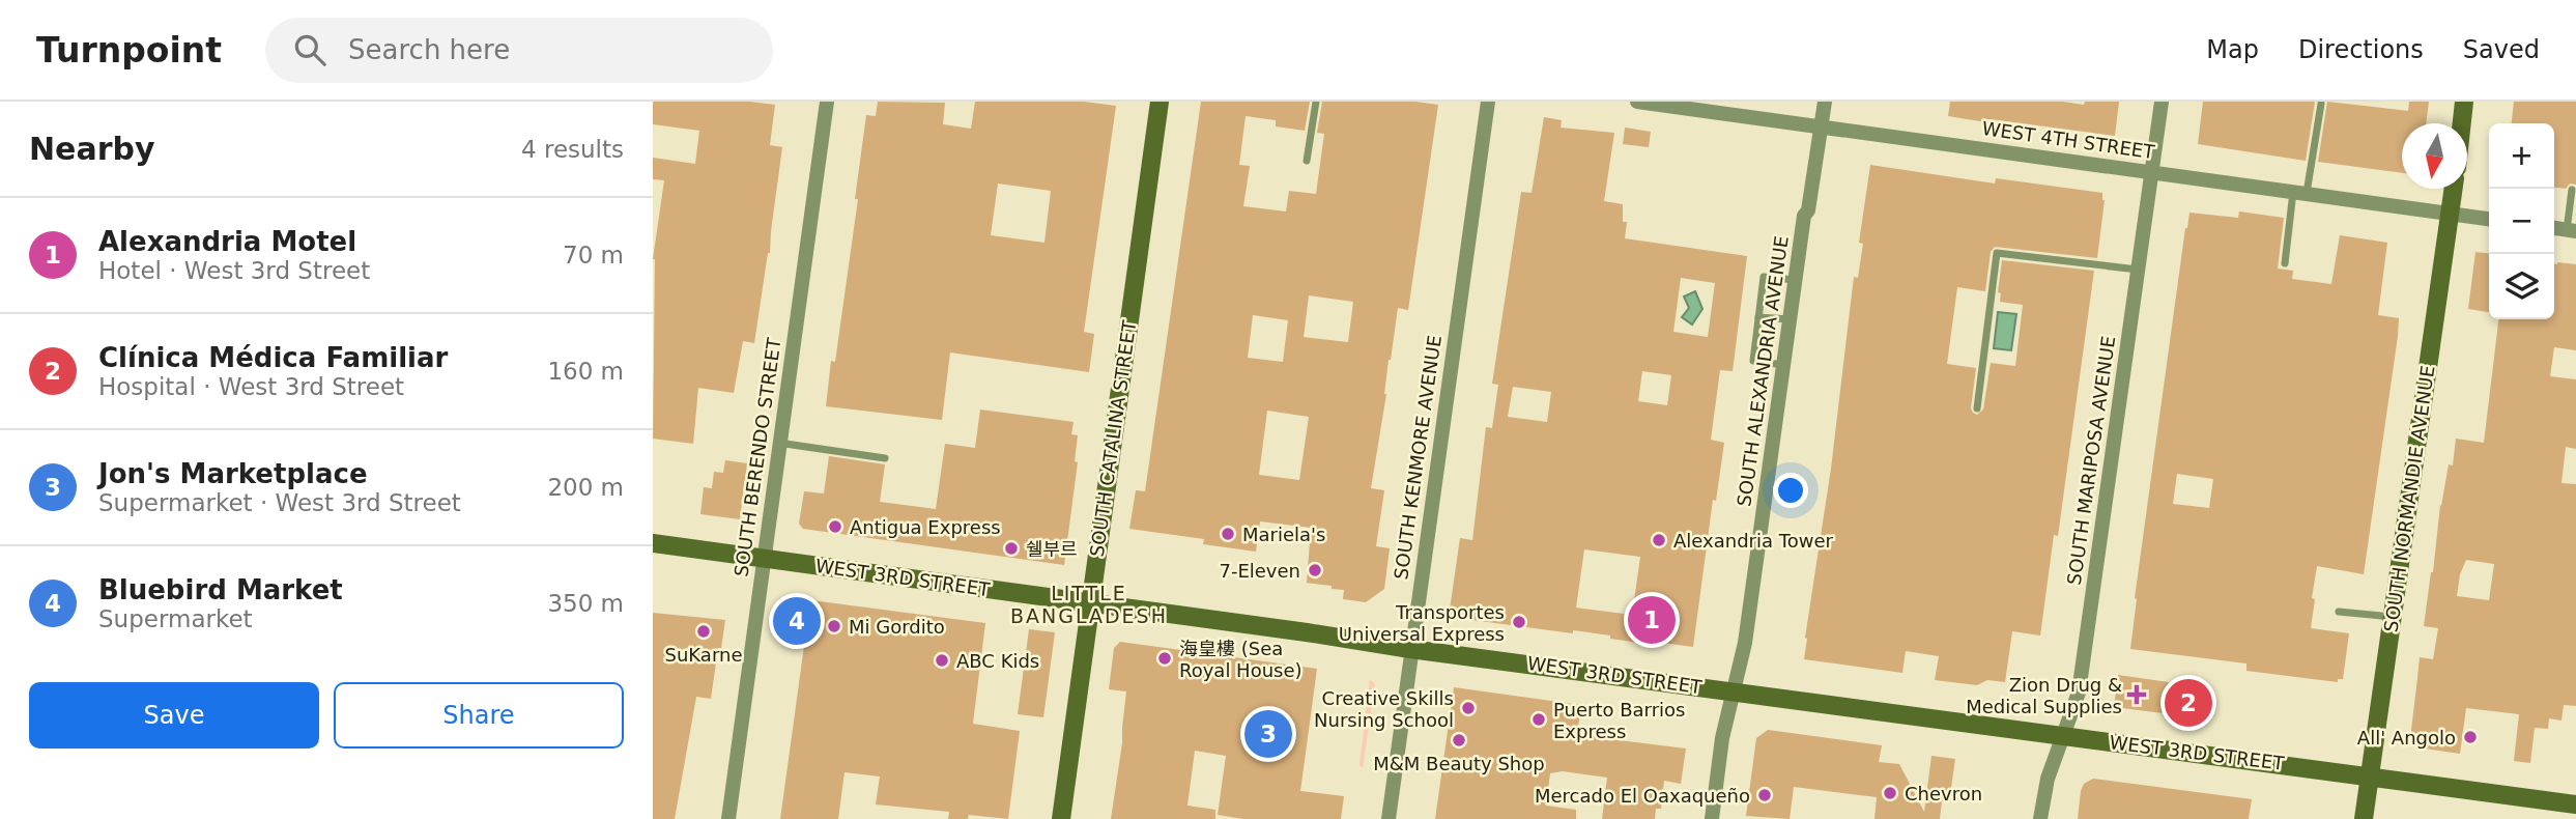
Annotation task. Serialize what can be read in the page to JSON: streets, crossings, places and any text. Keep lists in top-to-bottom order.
{
  "streets": {
    "main road": ["SOUTH CATALINA STREET", "SOUTH NORMANDIE AVENUE", "WEST 3RD STREET"],
    "street": [
      "WEST 4TH STREET",
      "SOUTH ALEXANDRIA AVENUE",
      "SOUTH BERENDO STREET",
      "SOUTH KENMORE AVENUE",
      "SOUTH MARIPOSA AVENUE"
    ]
  },
  "crossings": [
    ["WEST 4TH STREET", "SOUTH ALEXANDRIA AVENUE"],
    ["WEST 4TH STREET", "SOUTH MARIPOSA AVENUE"],
    ["WEST 4TH STREET", "SOUTH NORMANDIE AVENUE"],
    ["SOUTH ALEXANDRIA AVENUE", "WEST 3RD STREET"],
    ["SOUTH CATALINA STREET", "WEST 3RD STREET"],
    ["SOUTH BERENDO STREET", "WEST 3RD STREET"],
    ["SOUTH KENMORE AVENUE", "WEST 3RD STREET"],
    ["SOUTH MARIPOSA AVENUE", "WEST 3RD STREET"],
    ["SOUTH NORMANDIE AVENUE", "WEST 3RD STREET"]
  ],
  "districts": ["LITTLE BANGLADESH"],
  "places": {
    "other": [
      "Antigua Express",
      "Mariela's",
      "Alexandria Tower",
      "쉘부르",
      "7-Eleven",
      "Transportes Universal Express",
      "Mi Gordito",
      "SuKarne",
      "海皇樓 (Sea Royal House)",
      "ABC Kids",
      "Creative Skills Nursing School",
      "Puerto Barrios Express",
      "All' Angolo",
      "M&M Beauty Shop",
      "Chevron",
      "Mercado El Oaxaqueño"
    ],
    "health": ["Zion Drug & Medical Supplies"]
  },
  "north": "bottom",
  "page": {
    "header": "Turnpoint",
    "search": "Search here",
    "nav": ["Map", "Directions", "Saved"],
    "heading": ["Nearby", "4 results"],
    "map_buttons": ["+", "−"],
    "list": [
      {
        "mark": "1",
        "name": "Alexandria Motel",
        "note": "Hotel · West 3rd Street",
        "value": "70 m"
      },
      {
        "mark": "2",
        "name": "Clínica Médica Familiar",
        "note": "Hospital · West 3rd Street",
        "value": "160 m"
      },
      {
        "mark": "3",
        "name": "Jon's Marketplace",
        "note": "Supermarket · West 3rd Street",
        "value": "200 m"
      },
      {
        "mark": "4",
        "name": "Bluebird Market",
        "note": "Supermarket",
        "value": "350 m"
      }
    ],
    "pins": [
      "1",
      "4",
      "2",
      "3"
    ],
    "buttons": ["Save", "Share"]
  }
}
